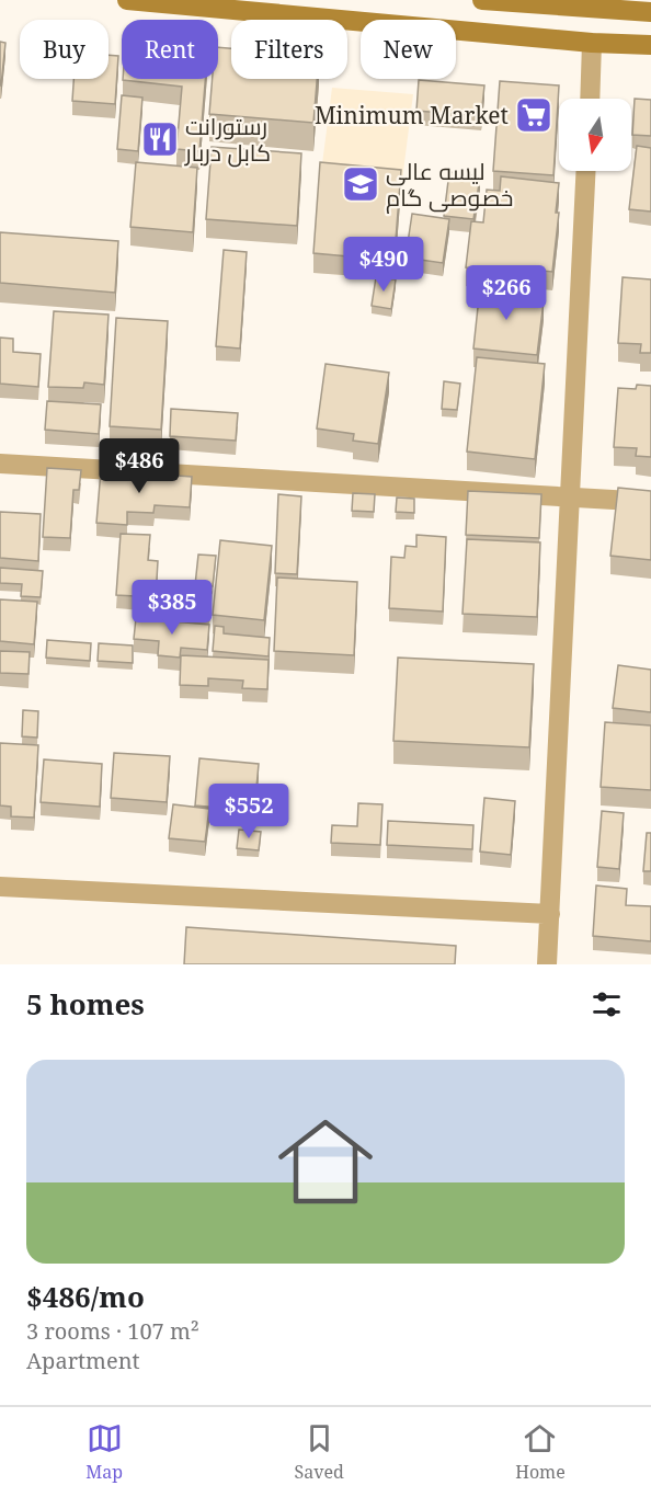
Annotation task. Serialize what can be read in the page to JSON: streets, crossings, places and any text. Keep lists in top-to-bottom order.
{
  "places": {
    "supermarket": ["Minimum Market"],
    "restaurant": ["رستورانت کابل دربار"],
    "school or university": ["لیسه عالی خصوصی گام"]
  },
  "north": "bottom",
  "page": {
    "chip": [
      "Buy",
      "Rent",
      "Filters",
      "New"
    ],
    "price": [
      "$490",
      "$266",
      "$486",
      "$385",
      "$552"
    ],
    "heading": "5 homes",
    "list": [
      {
        "name": "$486/mo",
        "note": "3 rooms · 107 m² · Apartment"
      }
    ],
    "tabs": ["Map", "Saved", "Home"]
  }
}
